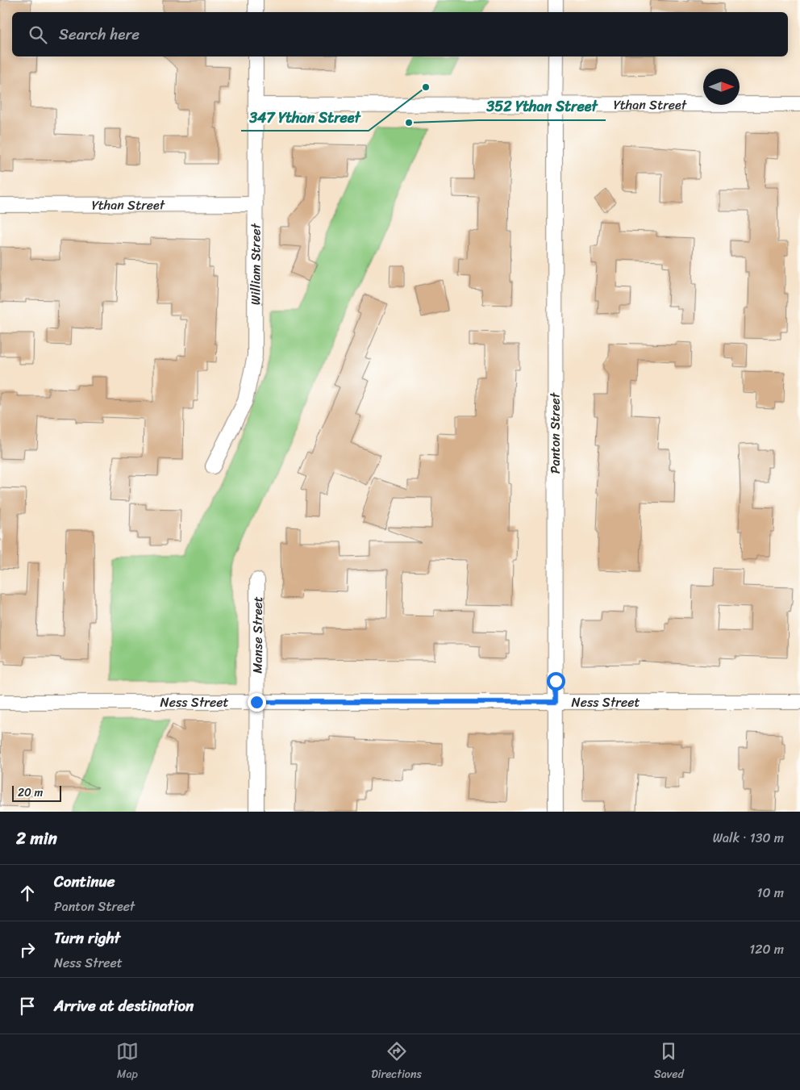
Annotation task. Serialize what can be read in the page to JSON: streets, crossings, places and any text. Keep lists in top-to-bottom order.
{
  "streets": {
    "street": [
      "Ythan Street",
      "William Street",
      "Panton Street",
      "Manse Street",
      "Ness Street"
    ]
  },
  "crossings": [
    ["Ythan Street", "William Street"],
    ["Ythan Street", "Panton Street"],
    ["Panton Street", "Ness Street"],
    ["Manse Street", "Ness Street"]
  ],
  "places": ["347 Ythan Street", "352 Ythan Street"],
  "scale_bar": "20 m",
  "north": "right",
  "page": {
    "search": "Search here",
    "scale": "20 m",
    "heading": ["2 min", "Walk · 130 m"],
    "list": [
      ["Continue", "Panton Street", "10 m"],
      ["Turn right", "Ness Street", "120 m"],
      "Arrive at destination"
    ],
    "nav": ["Map", "Directions", "Saved"]
  }
}
